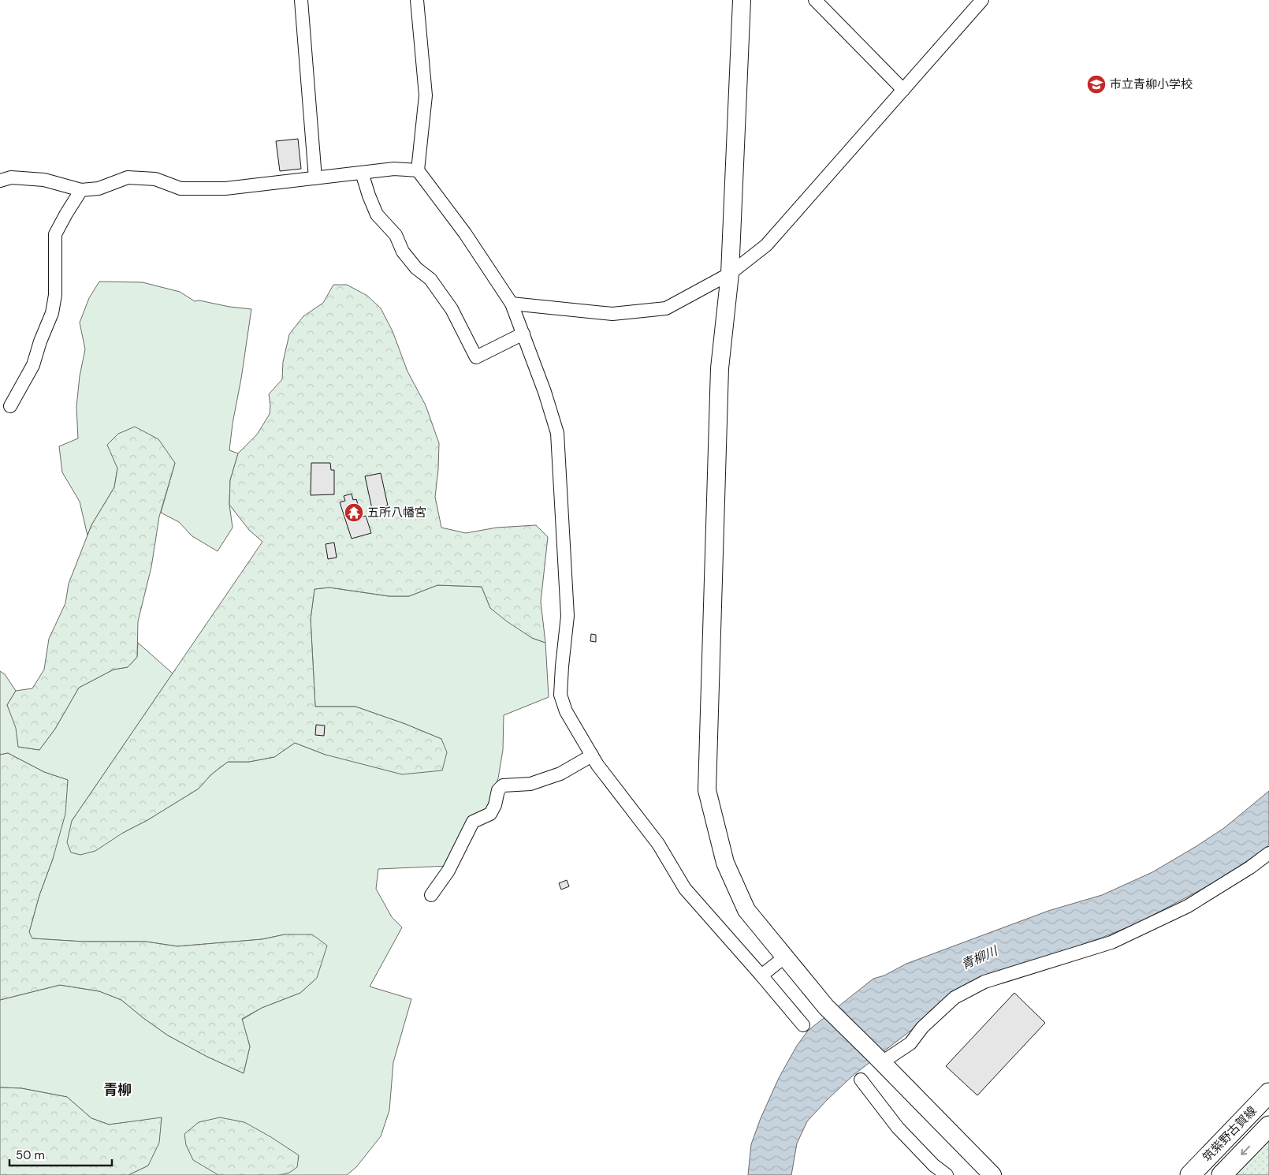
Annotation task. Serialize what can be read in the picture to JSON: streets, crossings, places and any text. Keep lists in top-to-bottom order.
{
  "streets": {
    "main road": ["筑紫野古賀線"]
  },
  "districts": ["青柳"],
  "water": ["青柳川"],
  "places": {
    "school or university": ["市立青柳小学校"],
    "temple": ["五所八幡宮"]
  },
  "scale_bar": "50 m"
}
